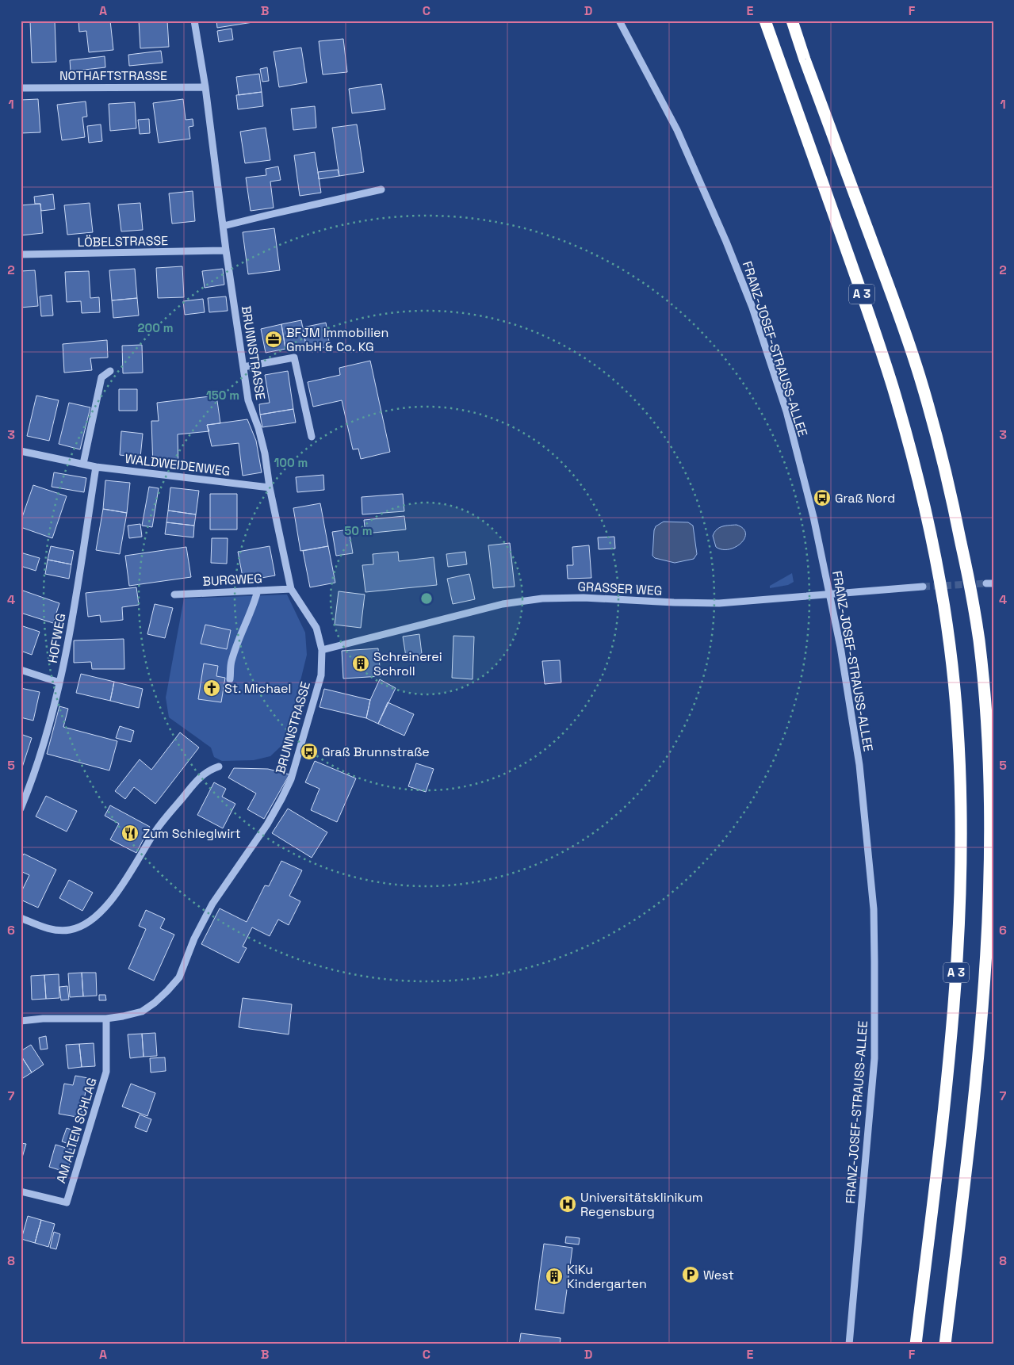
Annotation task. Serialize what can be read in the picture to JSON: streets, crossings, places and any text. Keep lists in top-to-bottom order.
{
  "streets": {
    "highway": ["A 3"],
    "street": [
      "NOTHAFTSTRASSE",
      "LÖBELSTRASSE",
      "FRANZ-JOSEF-STRAUSS-ALLEE",
      "BRUNNSTRASSE",
      "WALDWEIDENWEG",
      "BURGWEG",
      "GRASSER WEG",
      "HOFWEG",
      "AM ALTEN SCHLAG"
    ]
  },
  "crossings": [
    ["NOTHAFTSTRASSE", "BRUNNSTRASSE"],
    ["LÖBELSTRASSE", "BRUNNSTRASSE"],
    ["FRANZ-JOSEF-STRAUSS-ALLEE", "GRASSER WEG"],
    ["BRUNNSTRASSE", "WALDWEIDENWEG"],
    ["BRUNNSTRASSE", "BURGWEG"],
    ["BRUNNSTRASSE", "GRASSER WEG"],
    ["BRUNNSTRASSE", "AM ALTEN SCHLAG"],
    ["WALDWEIDENWEG", "HOFWEG"]
  ],
  "places": {
    "office": ["BFJM Immobilien GmbH & Co. KG"],
    "bus stop": ["Graß Nord", "Graß Brunnstraße"],
    "building": ["Schreinerei Schroll", "KiKu Kindergarten"],
    "church": ["St. Michael"],
    "restaurant": ["Zum Schleglwirt"],
    "hospital": ["Universitätsklinikum Regensburg"],
    "parking": ["West"]
  },
  "grid": {
    "columns": [
      "A",
      "B",
      "C",
      "D",
      "E",
      "F"
    ],
    "rows": [
      "1",
      "2",
      "3",
      "4",
      "5",
      "6",
      "7",
      "8"
    ]
  },
  "rings": [
    "200 m",
    "150 m",
    "100 m",
    "50 m"
  ]
}
